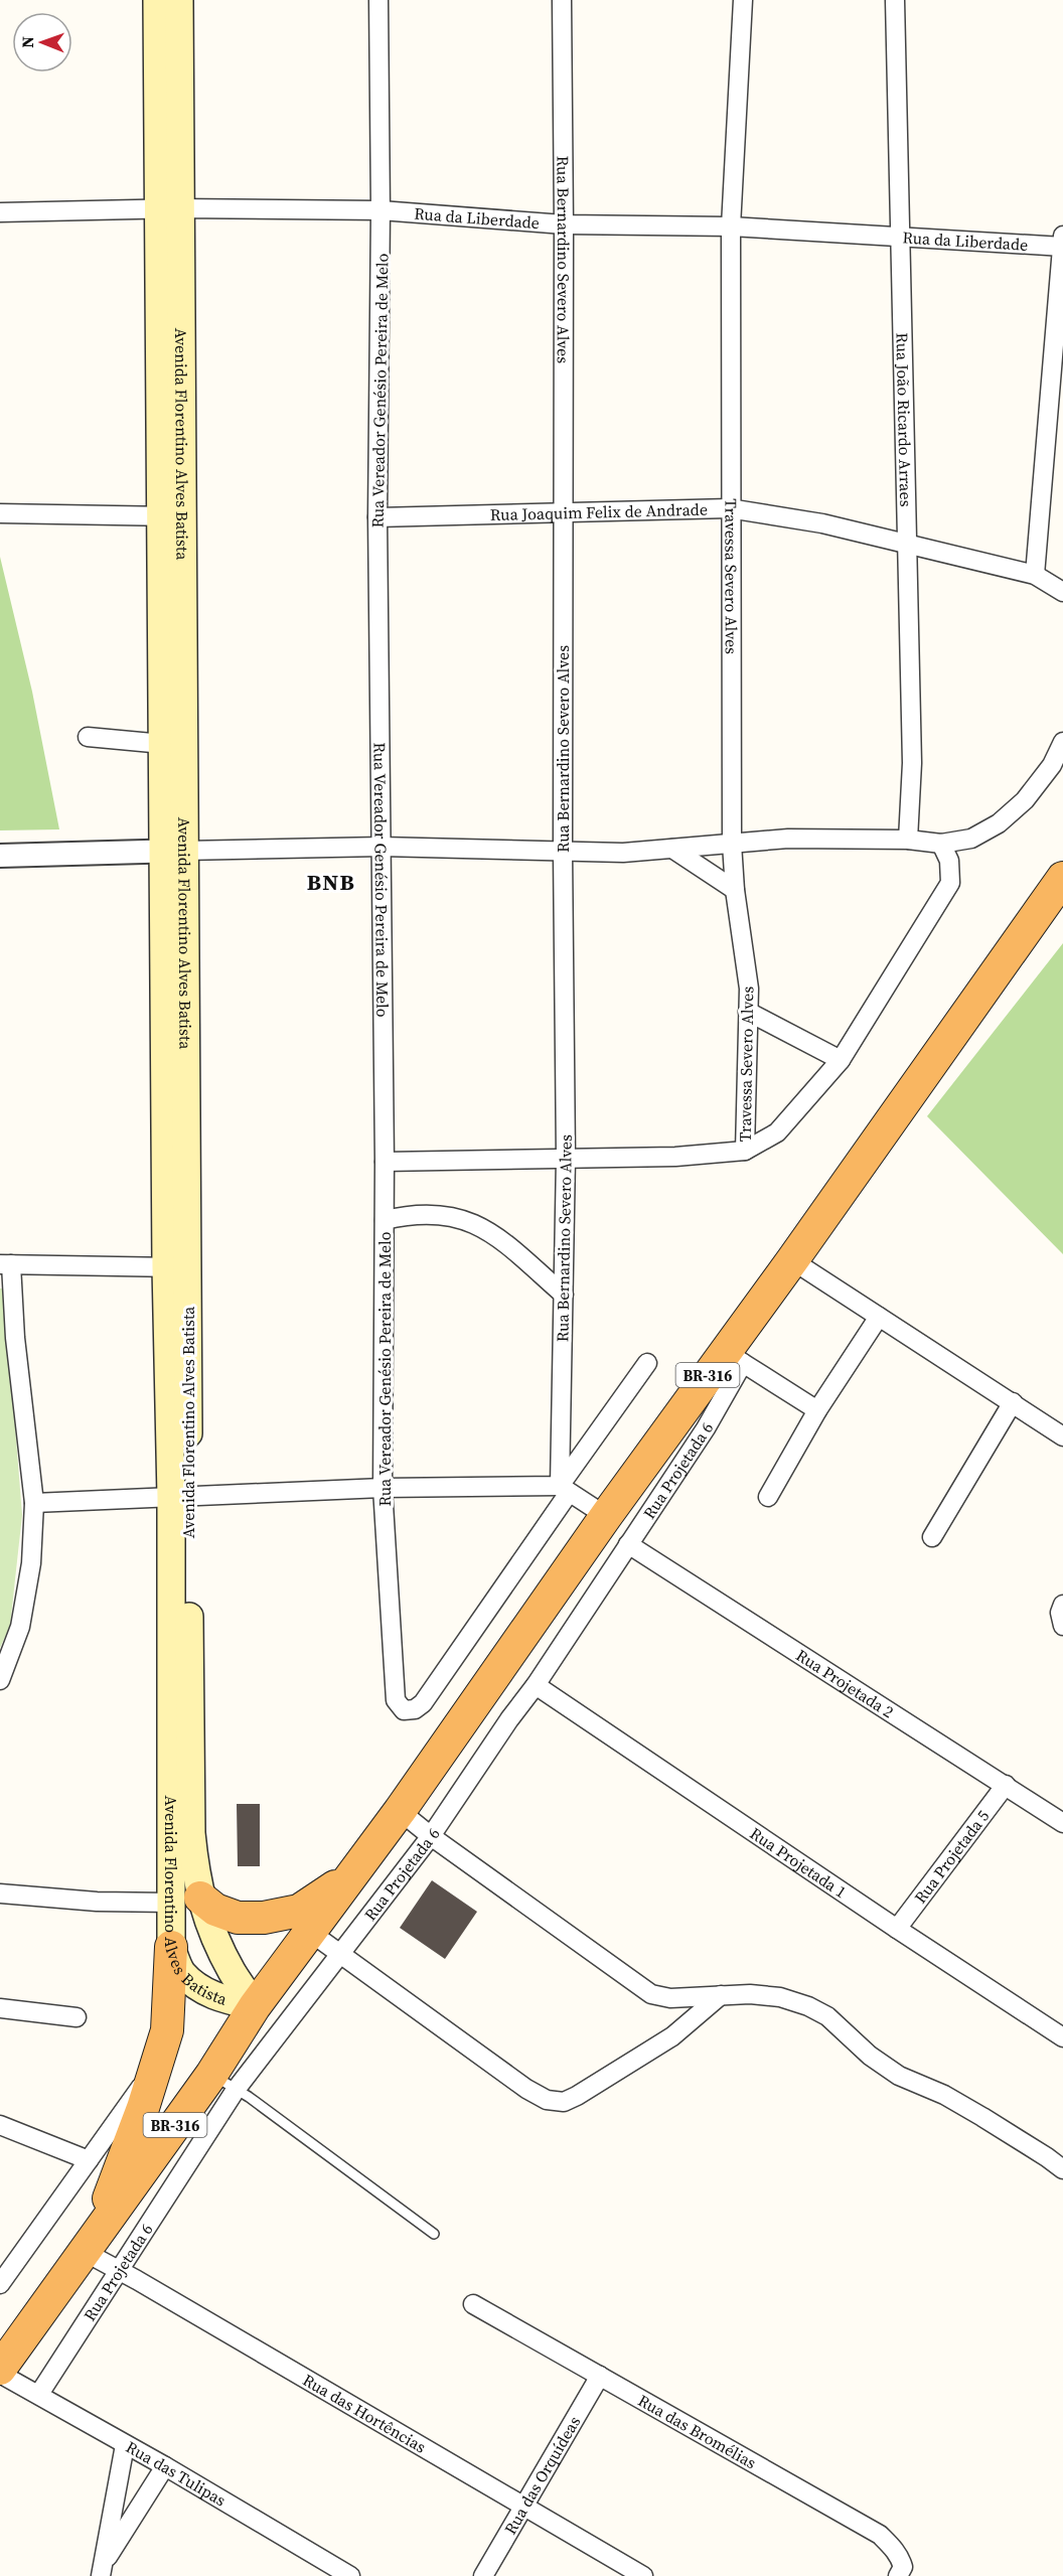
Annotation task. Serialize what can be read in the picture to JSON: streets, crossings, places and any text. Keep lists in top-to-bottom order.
{
  "streets": {
    "highway": ["BR-316"],
    "main road": ["Avenida Florentino Alves Batista"],
    "street": [
      "Rua da Liberdade",
      "Rua Bernardino Severo Alves",
      "Rua Vereador Genésio Pereira de Melo",
      "Rua João Ricardo Arraes",
      "Rua Joaquim Felix de Andrade",
      "Travessa Severo Alves",
      "Rua Projetada 6",
      "Rua Projetada 2",
      "Rua Projetada 5",
      "Rua Projetada 1",
      "Rua das Hortências",
      "Rua das Bromélias",
      "Rua das Tulipas",
      "Rua das Orquídeas"
    ]
  },
  "crossings": [
    ["Rua da Liberdade", "Rua Bernardino Severo Alves"],
    ["Rua da Liberdade", "Rua Vereador Genésio Pereira de Melo"],
    ["Rua da Liberdade", "Rua João Ricardo Arraes"],
    ["Rua da Liberdade", "Avenida Florentino Alves Batista"],
    ["Rua da Liberdade", "Travessa Severo Alves"],
    ["Rua Bernardino Severo Alves", "Rua Vereador Genésio Pereira de Melo"],
    ["Rua Bernardino Severo Alves", "Rua Joaquim Felix de Andrade"],
    ["Rua Vereador Genésio Pereira de Melo", "Rua Joaquim Felix de Andrade"],
    ["Rua João Ricardo Arraes", "Rua Joaquim Felix de Andrade"],
    ["Avenida Florentino Alves Batista", "BR-316"],
    ["Rua Joaquim Felix de Andrade", "Travessa Severo Alves"],
    ["BR-316", "Rua Projetada 6"],
    ["BR-316", "Rua das Hortências"],
    ["Rua Projetada 6", "Rua Projetada 2"],
    ["Rua Projetada 6", "Rua Projetada 1"],
    ["Rua Projetada 6", "Rua das Hortências"],
    ["Rua Projetada 6", "Rua das Tulipas"],
    ["Rua Projetada 2", "Rua Projetada 5"],
    ["Rua Projetada 5", "Rua Projetada 1"],
    ["Rua das Hortências", "Rua das Orquídeas"],
    ["Rua das Bromélias", "Rua das Orquídeas"]
  ],
  "districts": ["BNB"],
  "north": "left"
}
